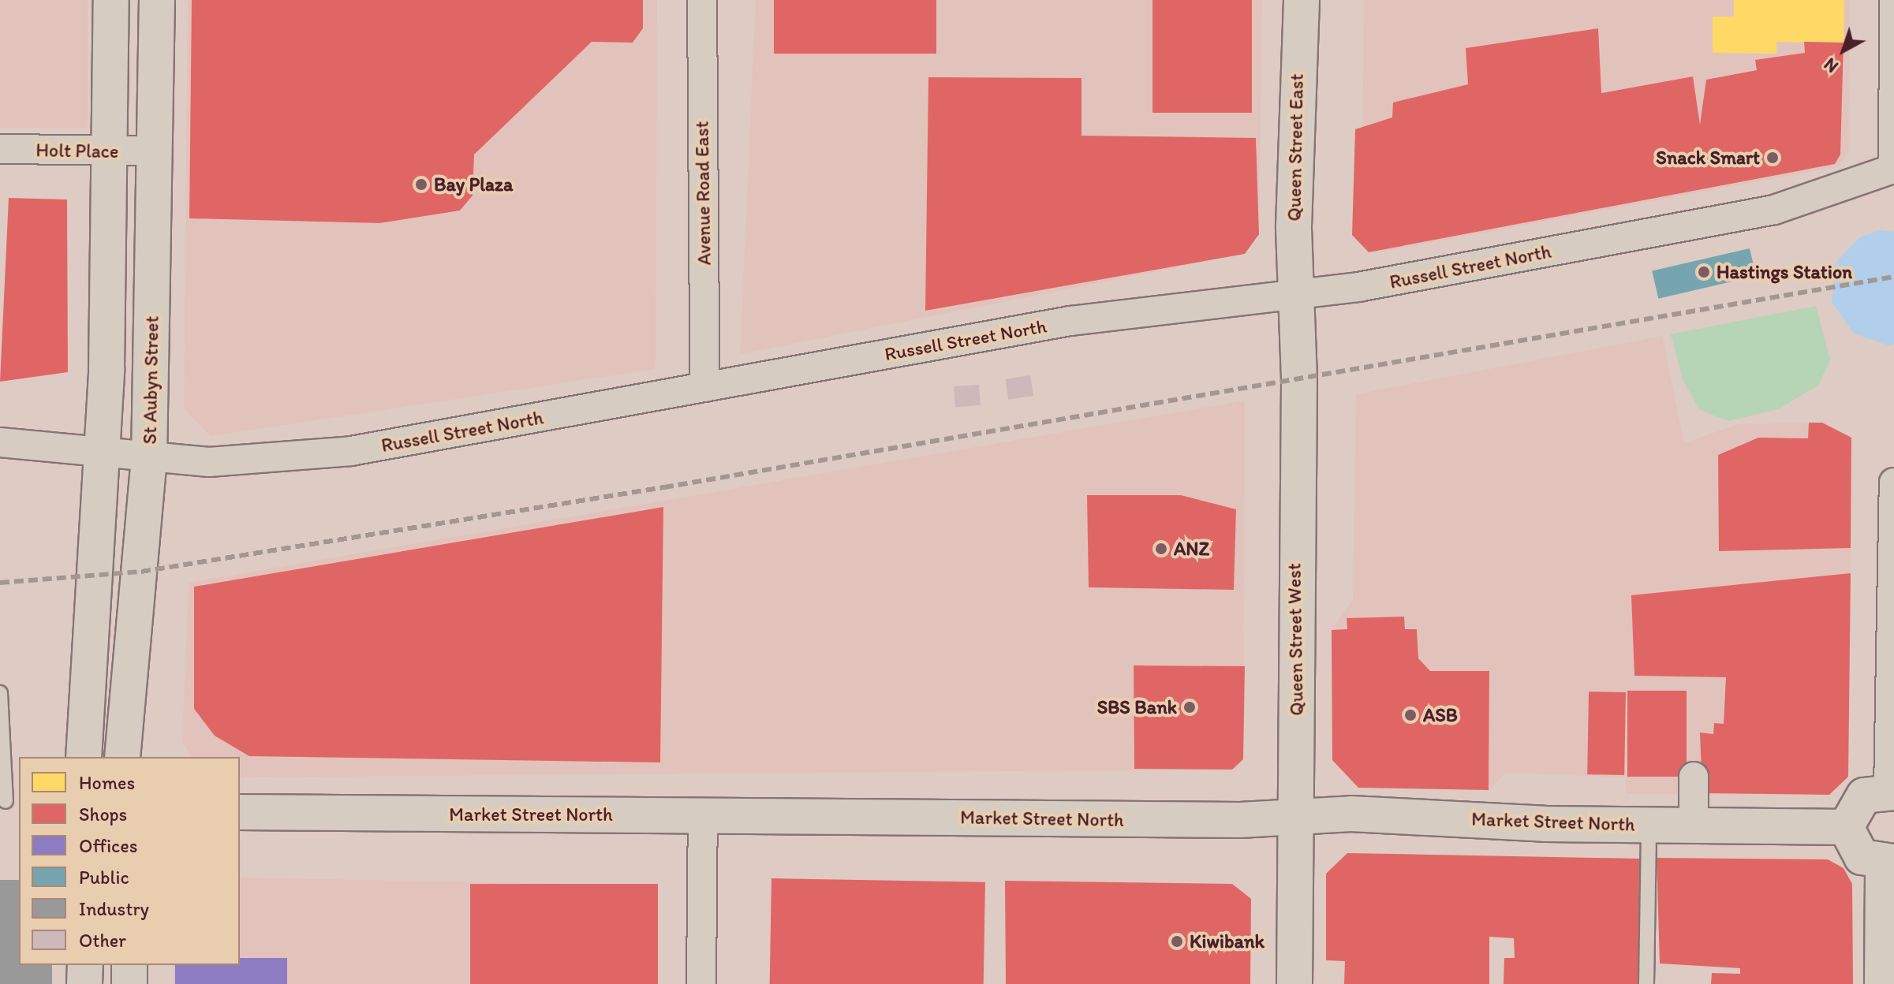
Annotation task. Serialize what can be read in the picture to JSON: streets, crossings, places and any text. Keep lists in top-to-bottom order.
{
  "streets": {
    "street": [
      "Queen Street East",
      "Holt Place",
      "Avenue Road East",
      "Russell Street North",
      "St Aubyn Street",
      "Queen Street West",
      "Market Street North"
    ]
  },
  "crossings": [
    ["Queen Street East", "Russell Street North"],
    ["Queen Street East", "Queen Street West"],
    ["Holt Place", "St Aubyn Street"],
    ["Avenue Road East", "Russell Street North"],
    ["Russell Street North", "St Aubyn Street"],
    ["Russell Street North", "Queen Street West"],
    ["Queen Street West", "Market Street North"]
  ],
  "places": [
    "Snack Smart",
    "Bay Plaza",
    "Hastings Station",
    "ANZ",
    "SBS Bank",
    "ASB",
    "Kiwibank"
  ],
  "legend": [
    "Homes",
    "Shops",
    "Offices",
    "Public",
    "Industry",
    "Other"
  ],
  "north": "bottom left"
}
